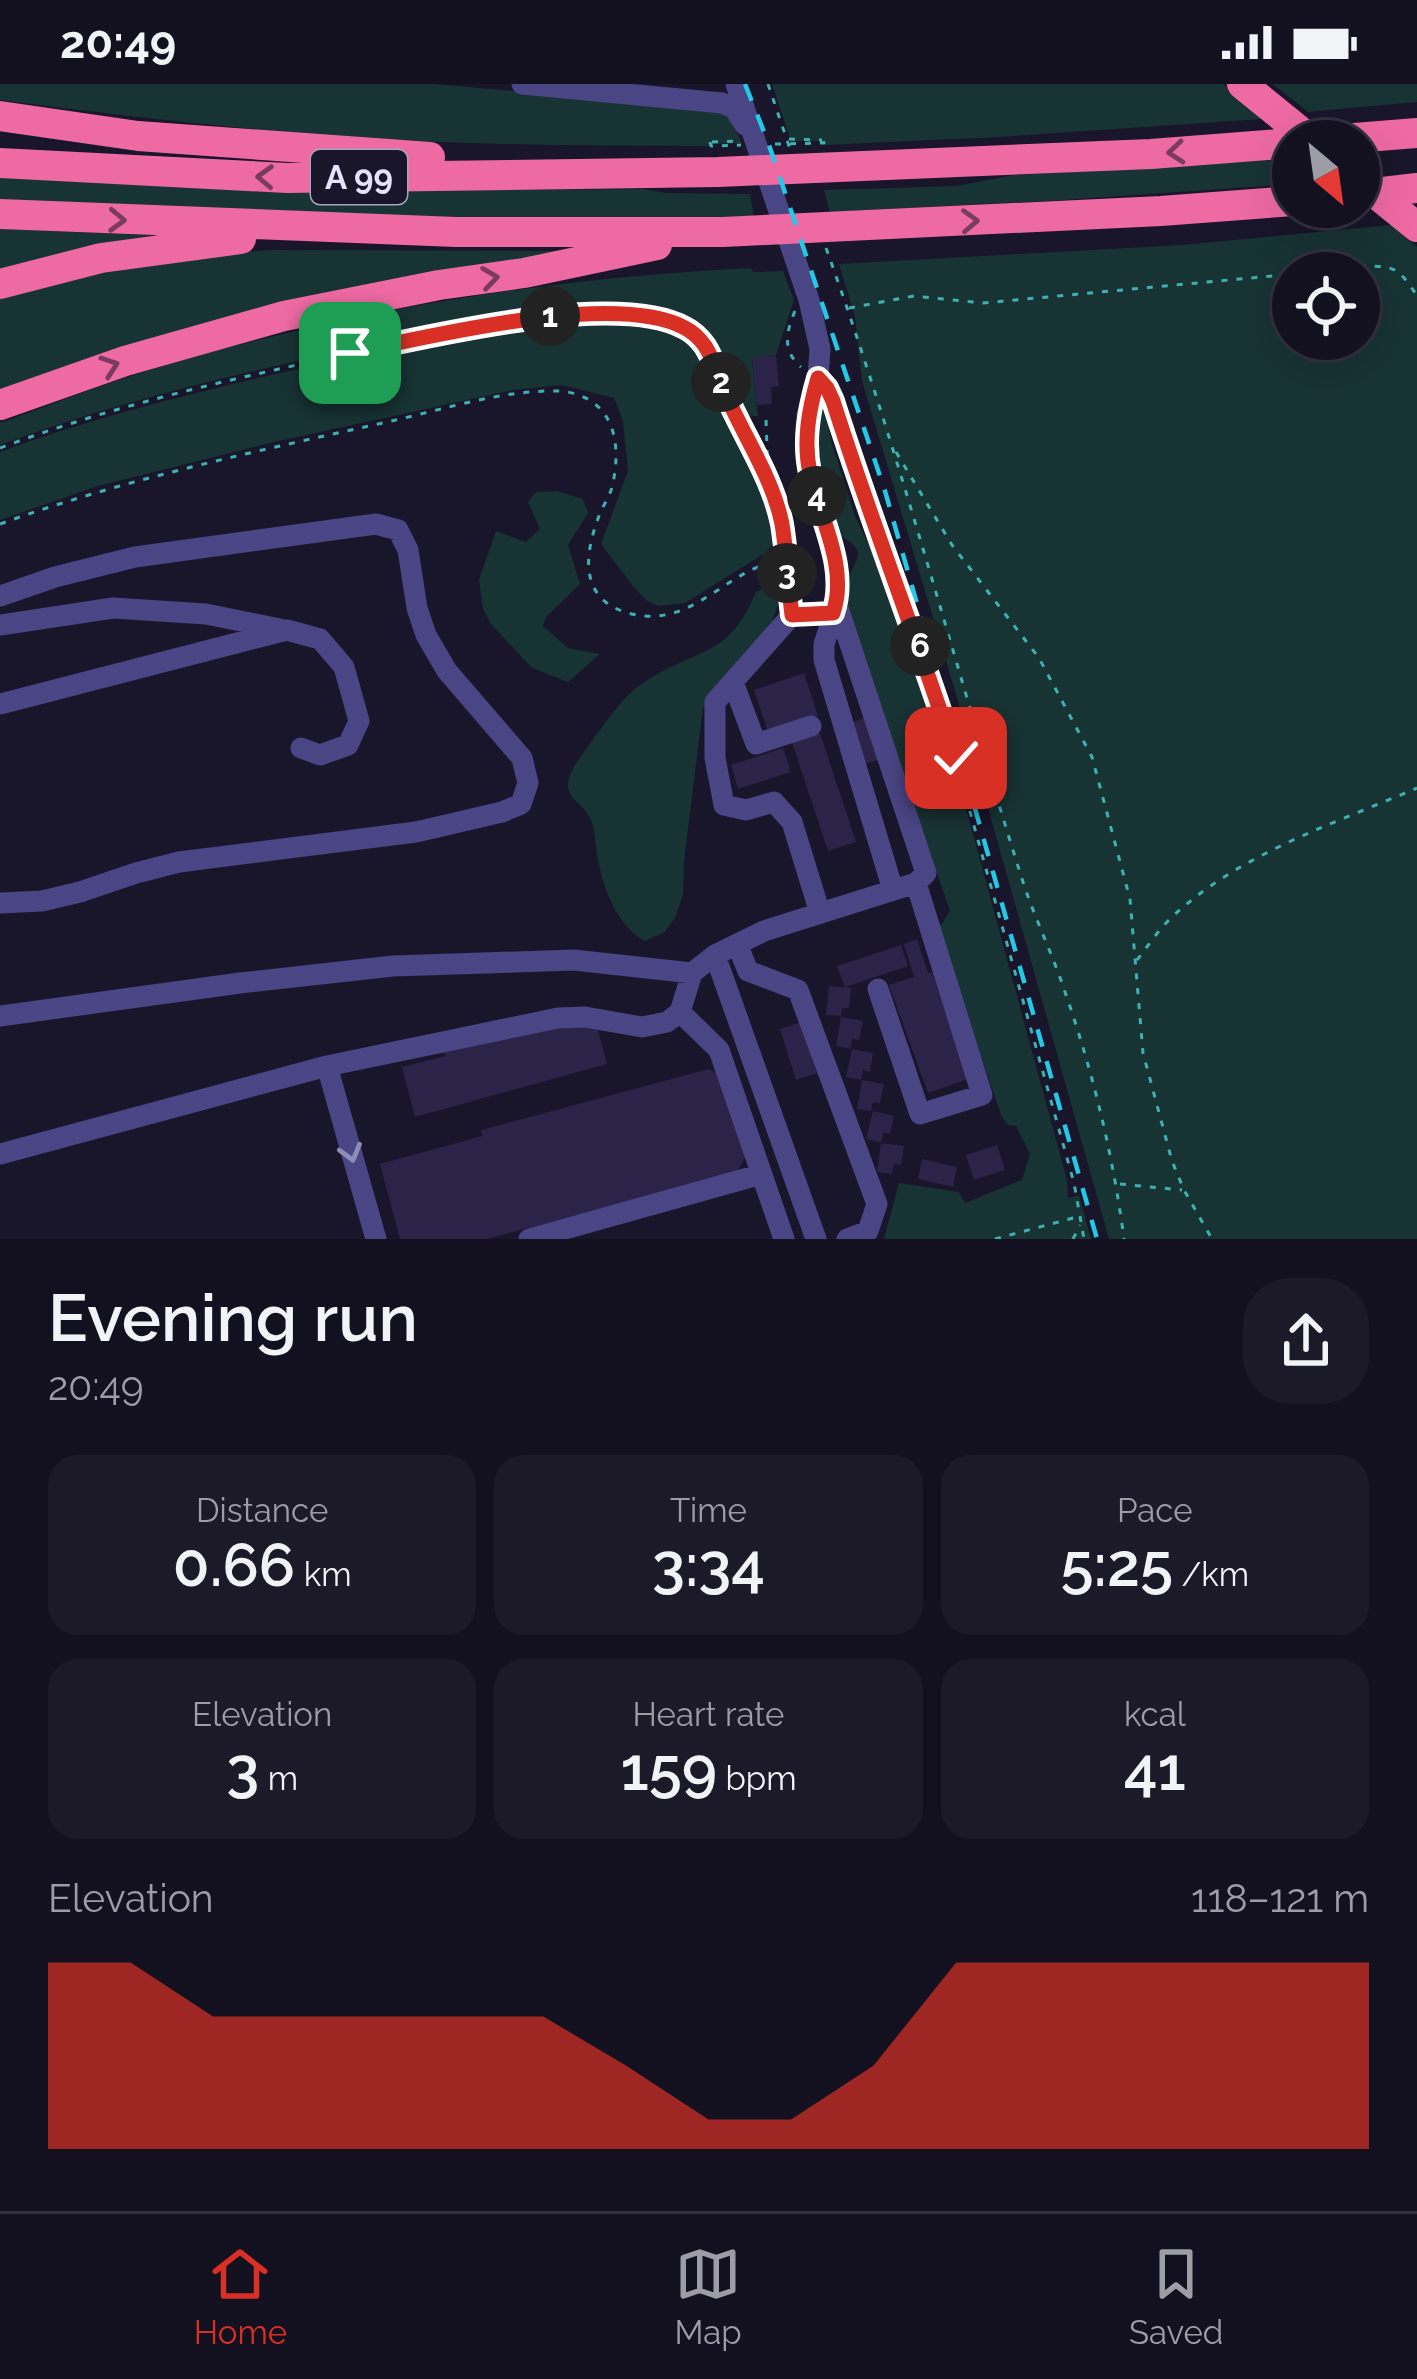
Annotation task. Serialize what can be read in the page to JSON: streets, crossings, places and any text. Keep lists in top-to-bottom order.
{
  "streets": {
    "highway": ["A 99"]
  },
  "north": "bottom right",
  "page": {
    "status": "20:49",
    "pins": [
      "1",
      "2",
      "4",
      "3",
      "6"
    ],
    "heading": ["Evening run", "20:49"],
    "stats": [
      ["Distance", "0.66 km"],
      ["Time", "3:34"],
      ["Pace", "5:25 /km"],
      ["Elevation", "3 m"],
      ["Heart rate", "159 bpm"],
      ["kcal", "41"]
    ],
    "chart": ["Elevation", "118–121 m"],
    "tabs": ["Home", "Map", "Saved"]
  }
}
